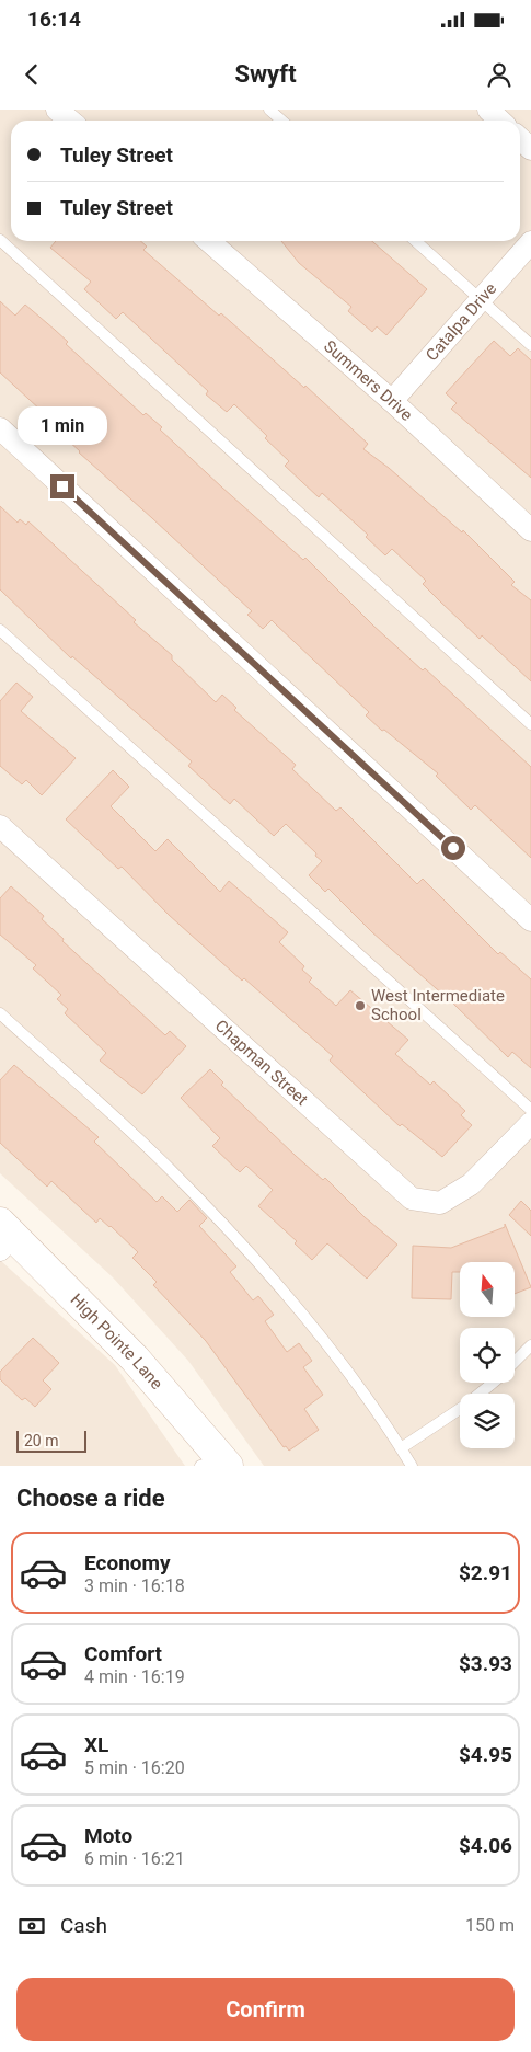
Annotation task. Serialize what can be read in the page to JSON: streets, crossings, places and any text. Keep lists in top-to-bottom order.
{
  "streets": {
    "street": [
      "Catalpa Drive",
      "Summers Drive",
      "Chapman Street",
      "High Pointe Lane"
    ]
  },
  "crossings": [
    ["Catalpa Drive", "Summers Drive"]
  ],
  "places": ["West Intermediate School"],
  "scale_bar": "20 m",
  "north": "top",
  "page": {
    "status": "16:14",
    "header": "Swyft",
    "banner": ["Tuley Street", "Tuley Street"],
    "bubble": "1 min",
    "scale": "20 m",
    "heading": "Choose a ride",
    "list": [
      {
        "name": "Economy",
        "note": "3 min · 16:18",
        "value": "$2.91"
      },
      {
        "name": "Comfort",
        "note": "4 min · 16:19",
        "value": "$3.93"
      },
      {
        "name": "XL",
        "note": "5 min · 16:20",
        "value": "$4.95"
      },
      {
        "name": "Moto",
        "note": "6 min · 16:21",
        "value": "$4.06"
      }
    ],
    "pay": ["Cash", "150 m"],
    "buttons": "Confirm"
  }
}
